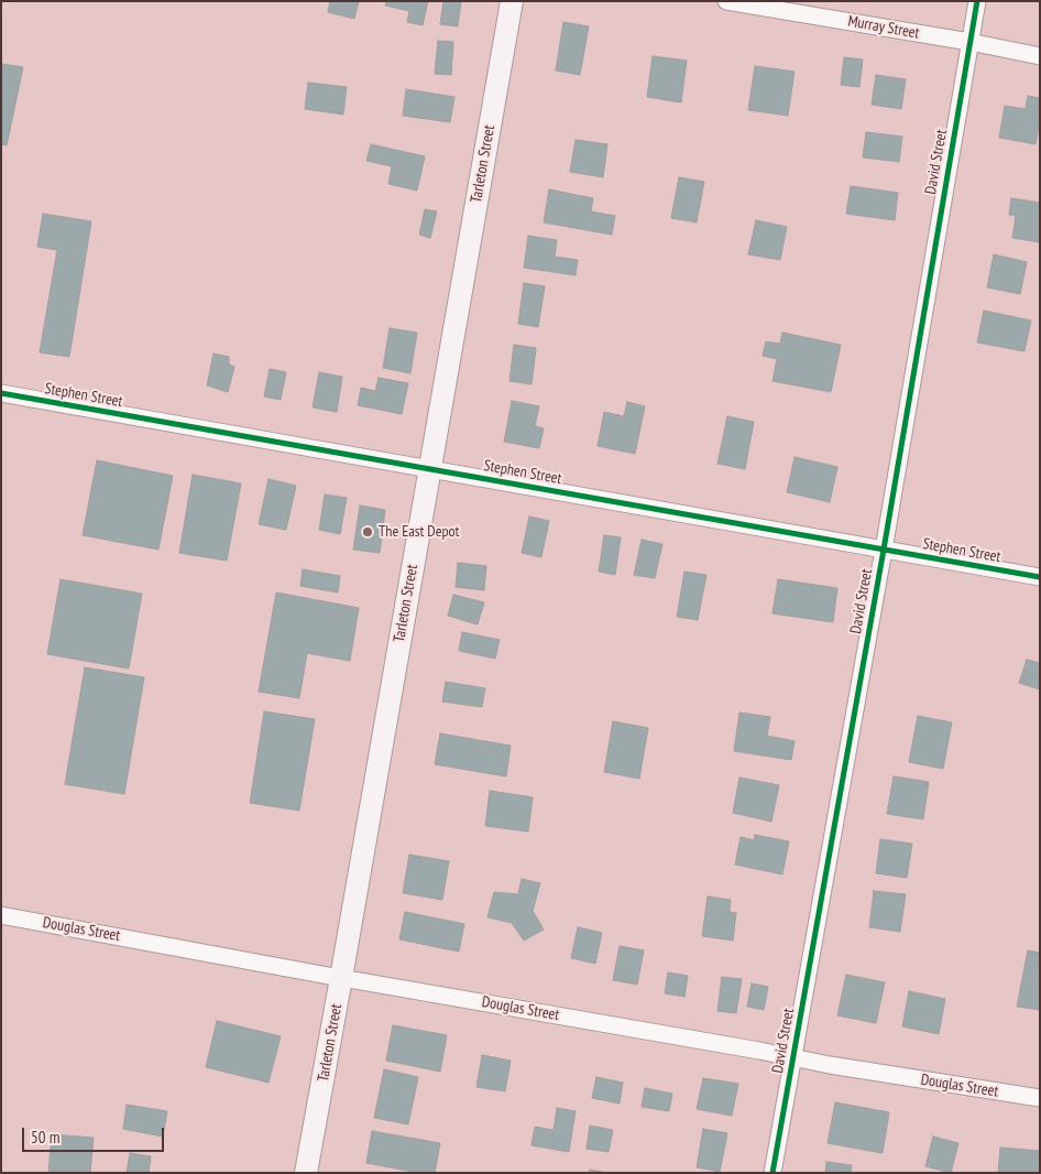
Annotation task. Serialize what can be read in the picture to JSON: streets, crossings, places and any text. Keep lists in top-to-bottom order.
{
  "streets": {
    "main road": ["Tarleton Street"],
    "street": [
      "Murray Street",
      "David Street",
      "Stephen Street",
      "Douglas Street"
    ]
  },
  "crossings": [
    ["Murray Street", "David Street"],
    ["David Street", "Stephen Street"],
    ["David Street", "Douglas Street"],
    ["Tarleton Street", "Stephen Street"],
    ["Tarleton Street", "Douglas Street"]
  ],
  "places": ["The East Depot"],
  "scale_bar": "50 m"
}
